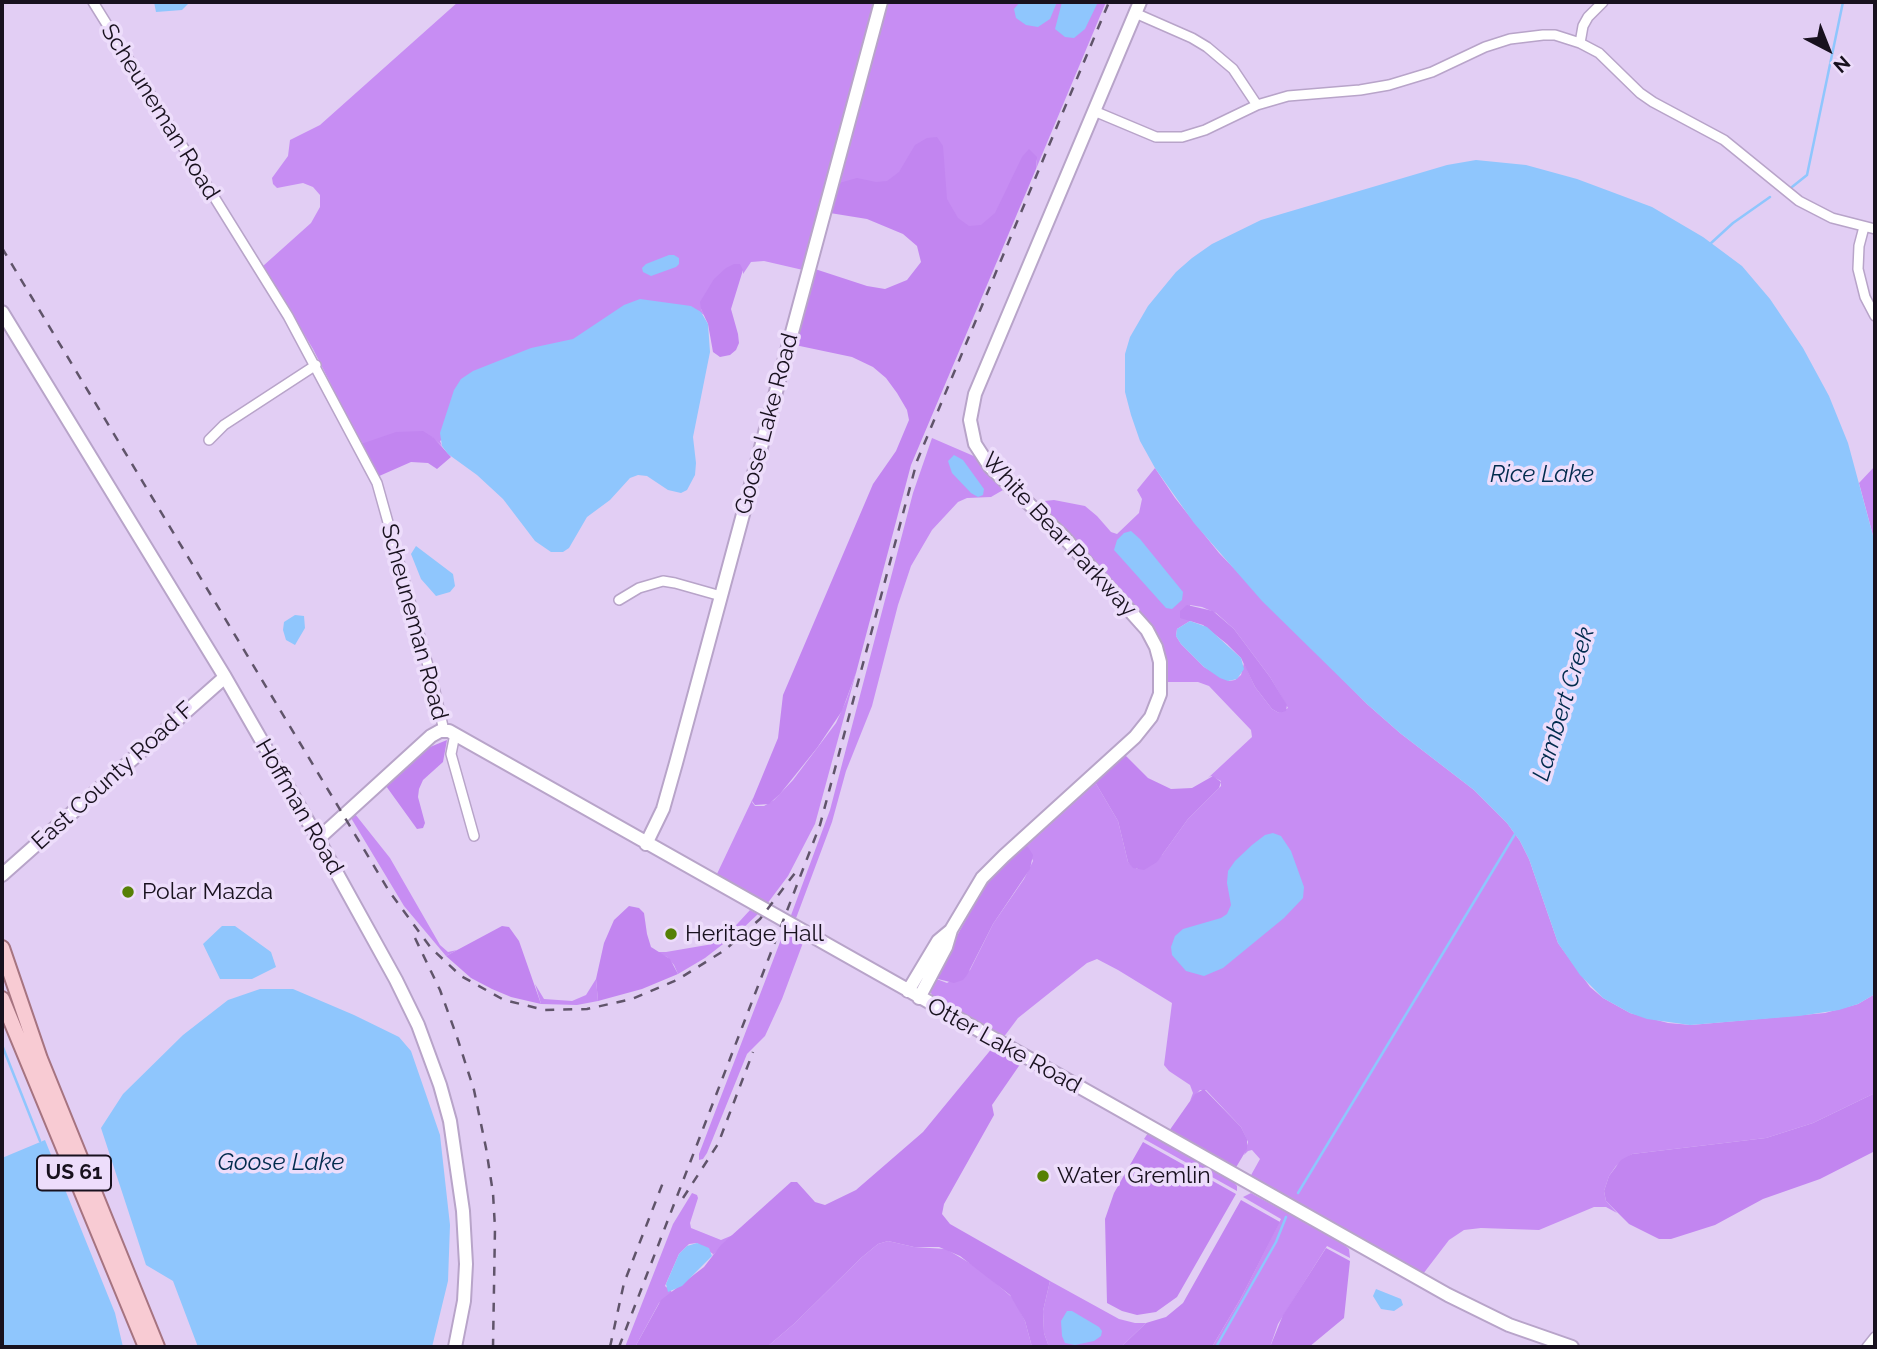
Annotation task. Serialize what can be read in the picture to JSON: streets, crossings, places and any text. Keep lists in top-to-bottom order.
{
  "streets": {
    "main road": ["US 61"],
    "street": [
      "Scheuneman Road",
      "Goose Lake Road",
      "White Bear Parkway",
      "East County Road F",
      "Hoffman Road",
      "Otter Lake Road"
    ]
  },
  "crossings": [
    ["Scheuneman Road", "Hoffman Road"],
    ["Scheuneman Road", "Otter Lake Road"],
    ["Goose Lake Road", "Otter Lake Road"],
    ["White Bear Parkway", "Otter Lake Road"],
    ["East County Road F", "Hoffman Road"]
  ],
  "water": ["Rice Lake", "Lambert Creek", "Goose Lake"],
  "places": ["Polar Mazda", "Heritage Hall", "Water Gremlin"],
  "north": "bottom right"
}
